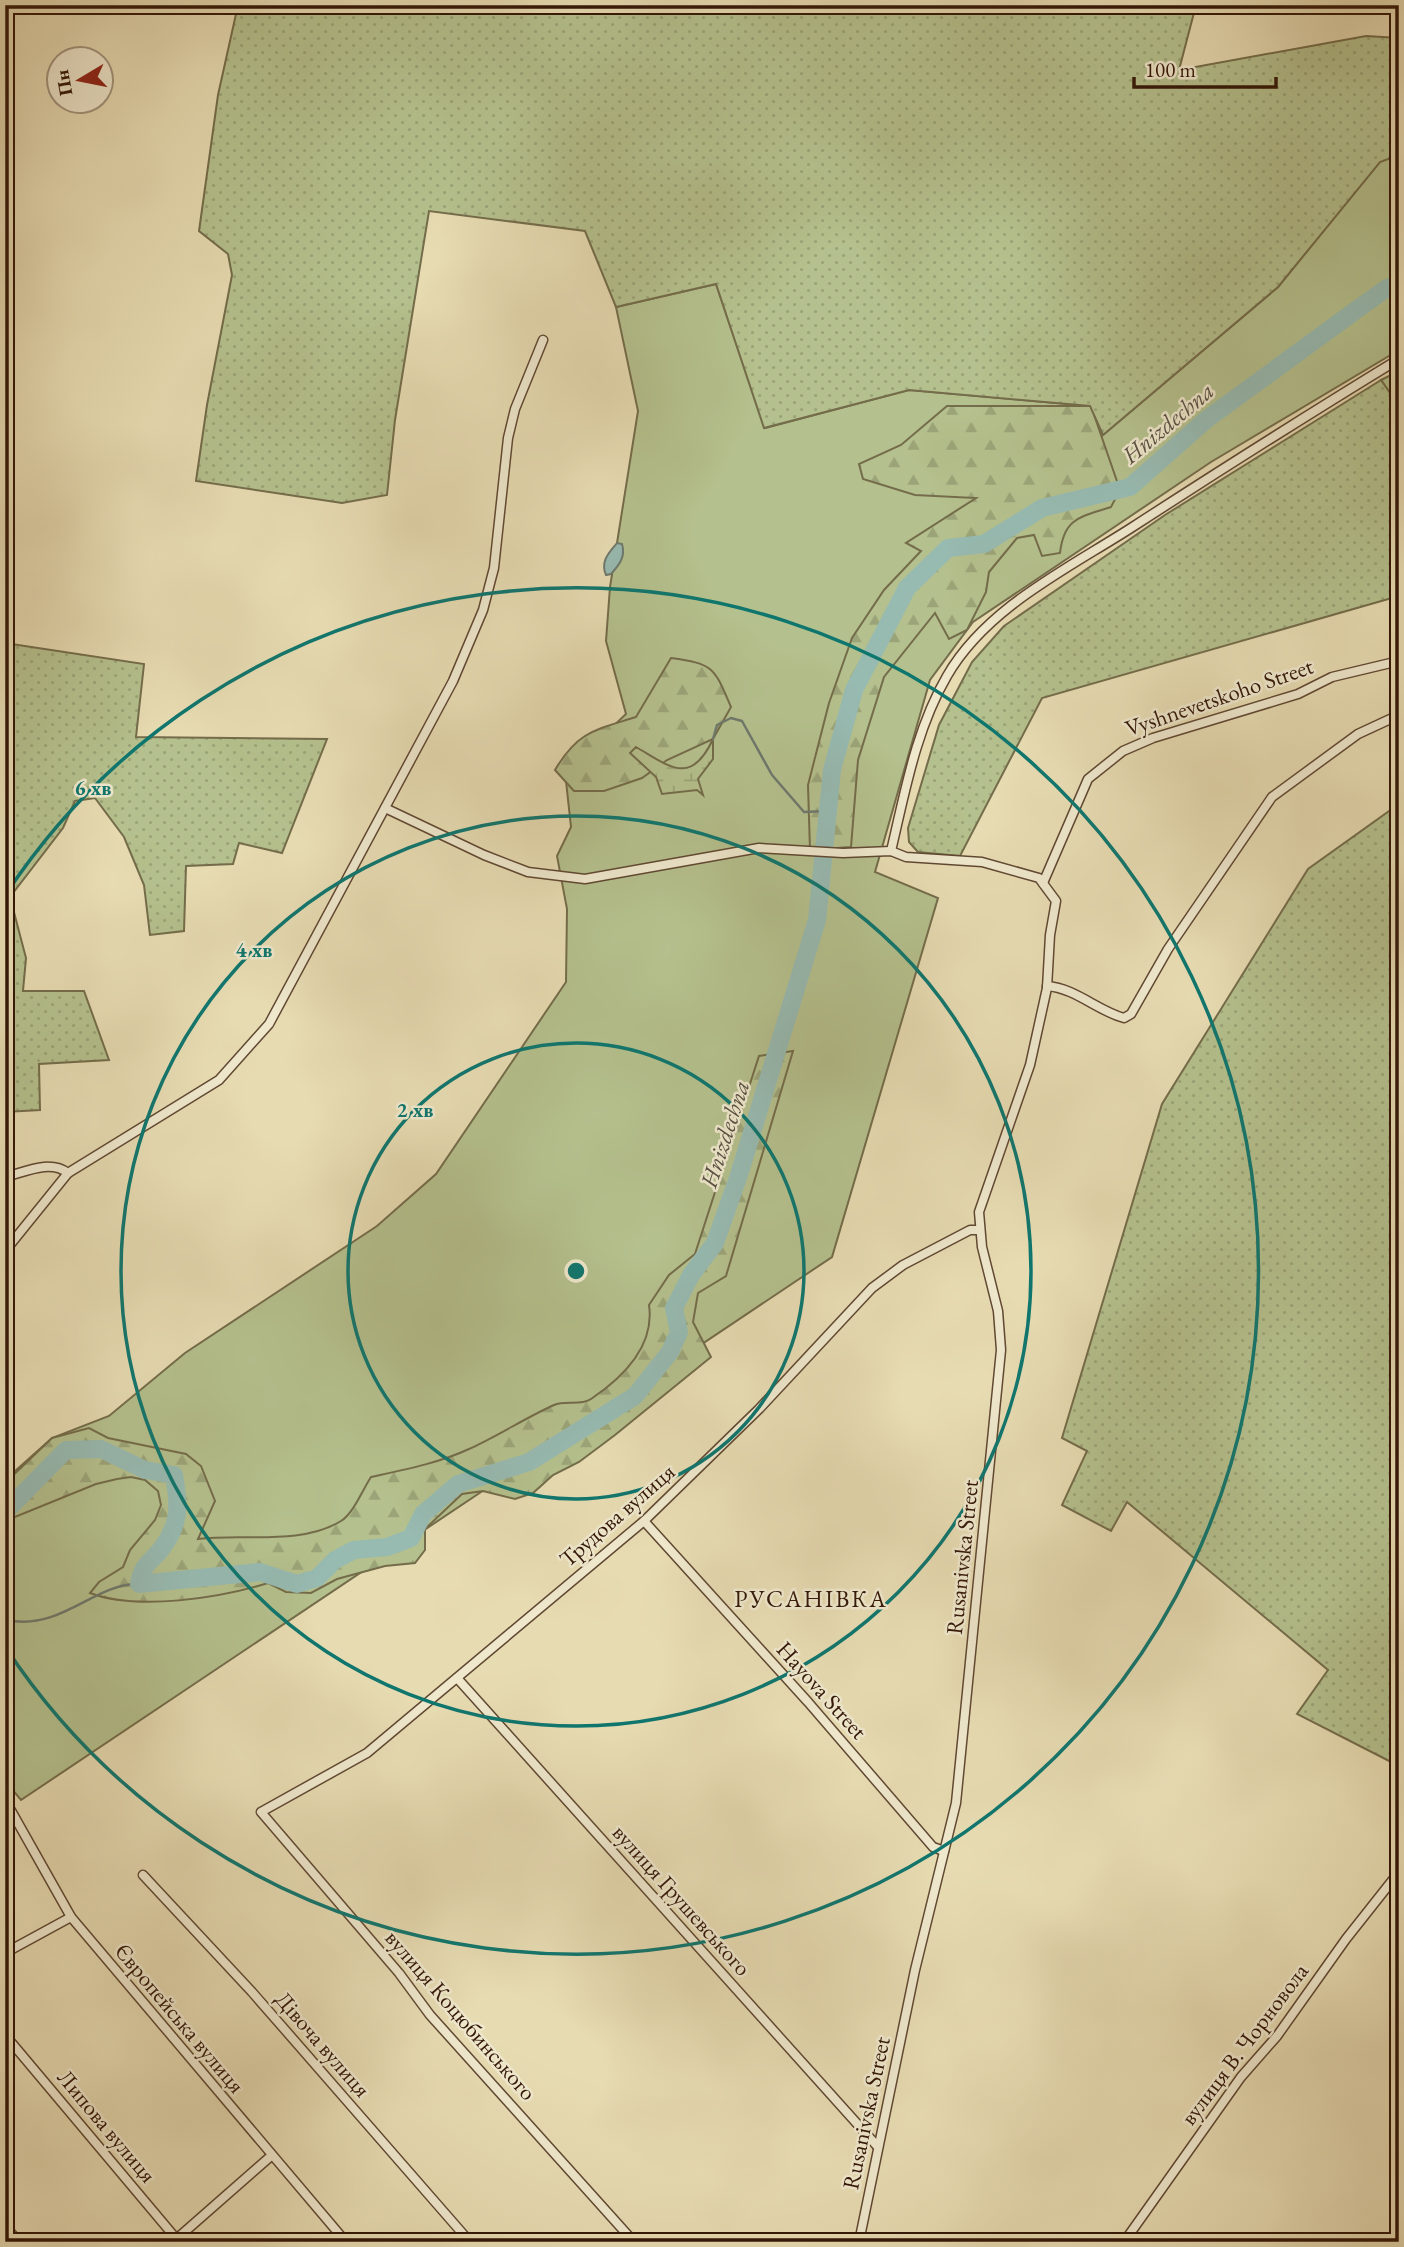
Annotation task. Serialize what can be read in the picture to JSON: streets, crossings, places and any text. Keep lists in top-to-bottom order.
{
  "streets": {
    "street": [
      "Vyshnevetskoho Street",
      "Трудова вулиця",
      "Rusanivska Street",
      "Hayova Street",
      "вулиця Грушевського",
      "вулиця Коцюбинського",
      "Європейська вулиця",
      "Дівоча вулиця",
      "вулиця В. Чорновола",
      "Липова вулиця"
    ]
  },
  "crossings": [
    ["Vyshnevetskoho Street", "Rusanivska Street"],
    ["Трудова вулиця", "Rusanivska Street"],
    ["Трудова вулиця", "Hayova Street"],
    ["Трудова вулиця", "вулиця Грушевського"],
    ["Трудова вулиця", "вулиця Коцюбинського"],
    ["Rusanivska Street", "Hayova Street"],
    ["Rusanivska Street", "вулиця Грушевського"]
  ],
  "districts": ["РУСАНІВКА"],
  "water": ["Hnizdechna"],
  "scale_bar": "100 m",
  "north": "left",
  "rings": ["6 хв", "4 хв", "2 хв"]
}
